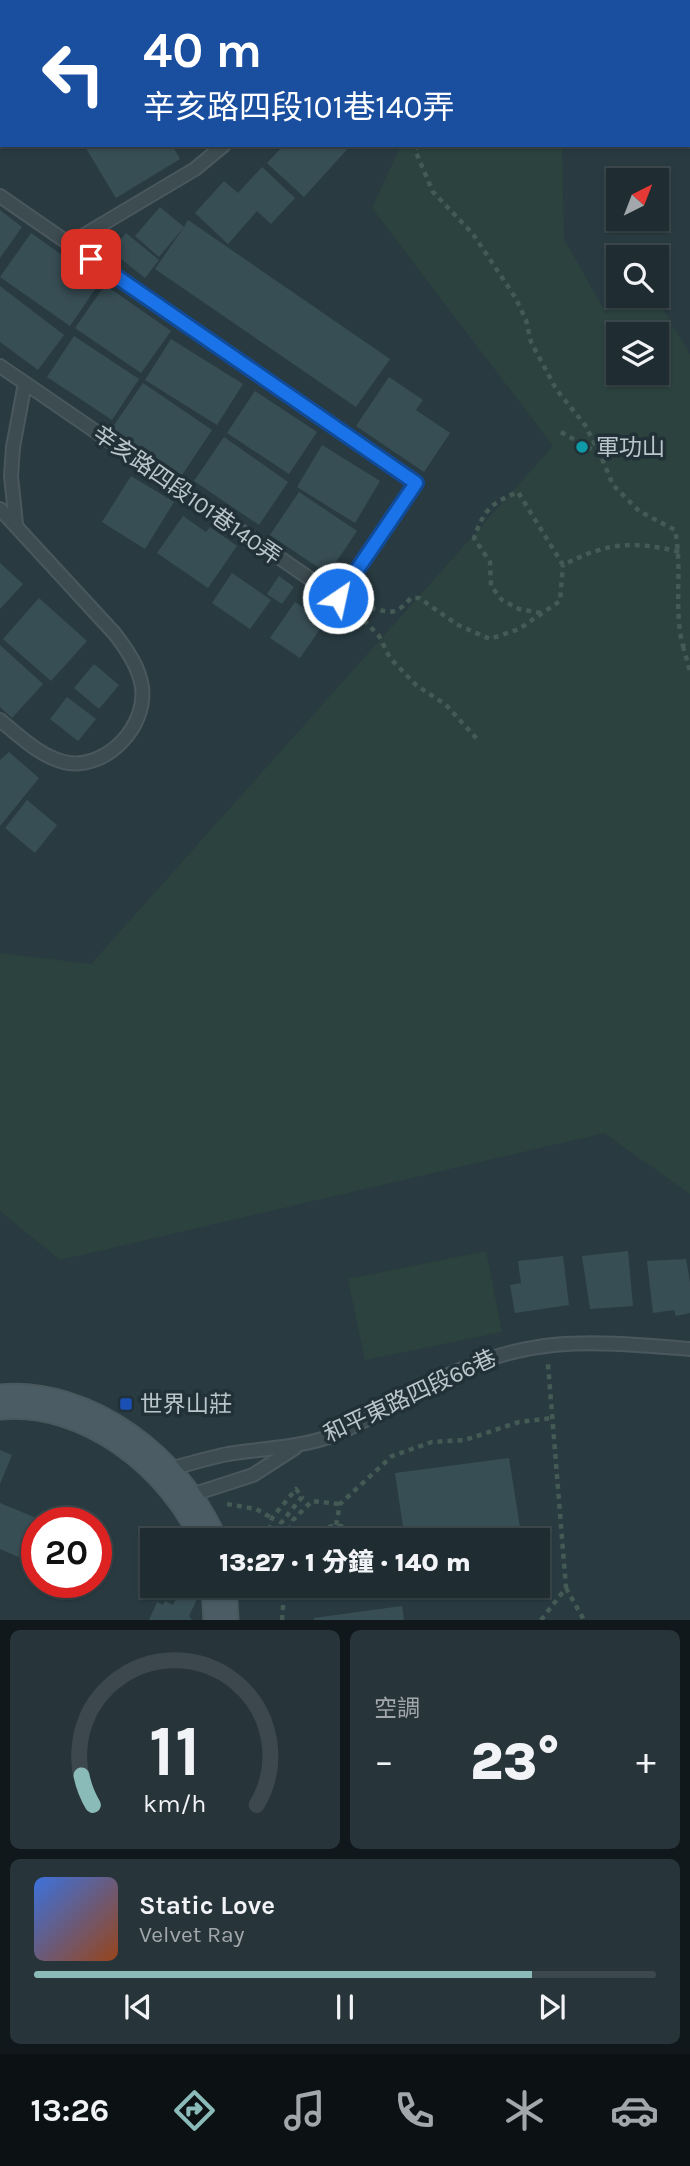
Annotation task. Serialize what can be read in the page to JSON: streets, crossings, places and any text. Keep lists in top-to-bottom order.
{
  "streets": {
    "lane": ["辛亥路四段101巷140弄", "和平東路四段66巷"]
  },
  "places": {
    "other": ["軍功山"],
    "transit": ["世界山莊"]
  },
  "north": "top right",
  "page": {
    "turn": ["40 m", "辛亥路四段101巷140弄"],
    "limit": "20",
    "trip": "13:27 · 1 分鐘 · 140 m",
    "tile": "空調",
    "heat": ["−", "23°", "+"],
    "song": ["Static Love", "Velvet Ray"],
    "tabs": "13:26",
    "gauge": ["11", "km/h"]
  }
}
